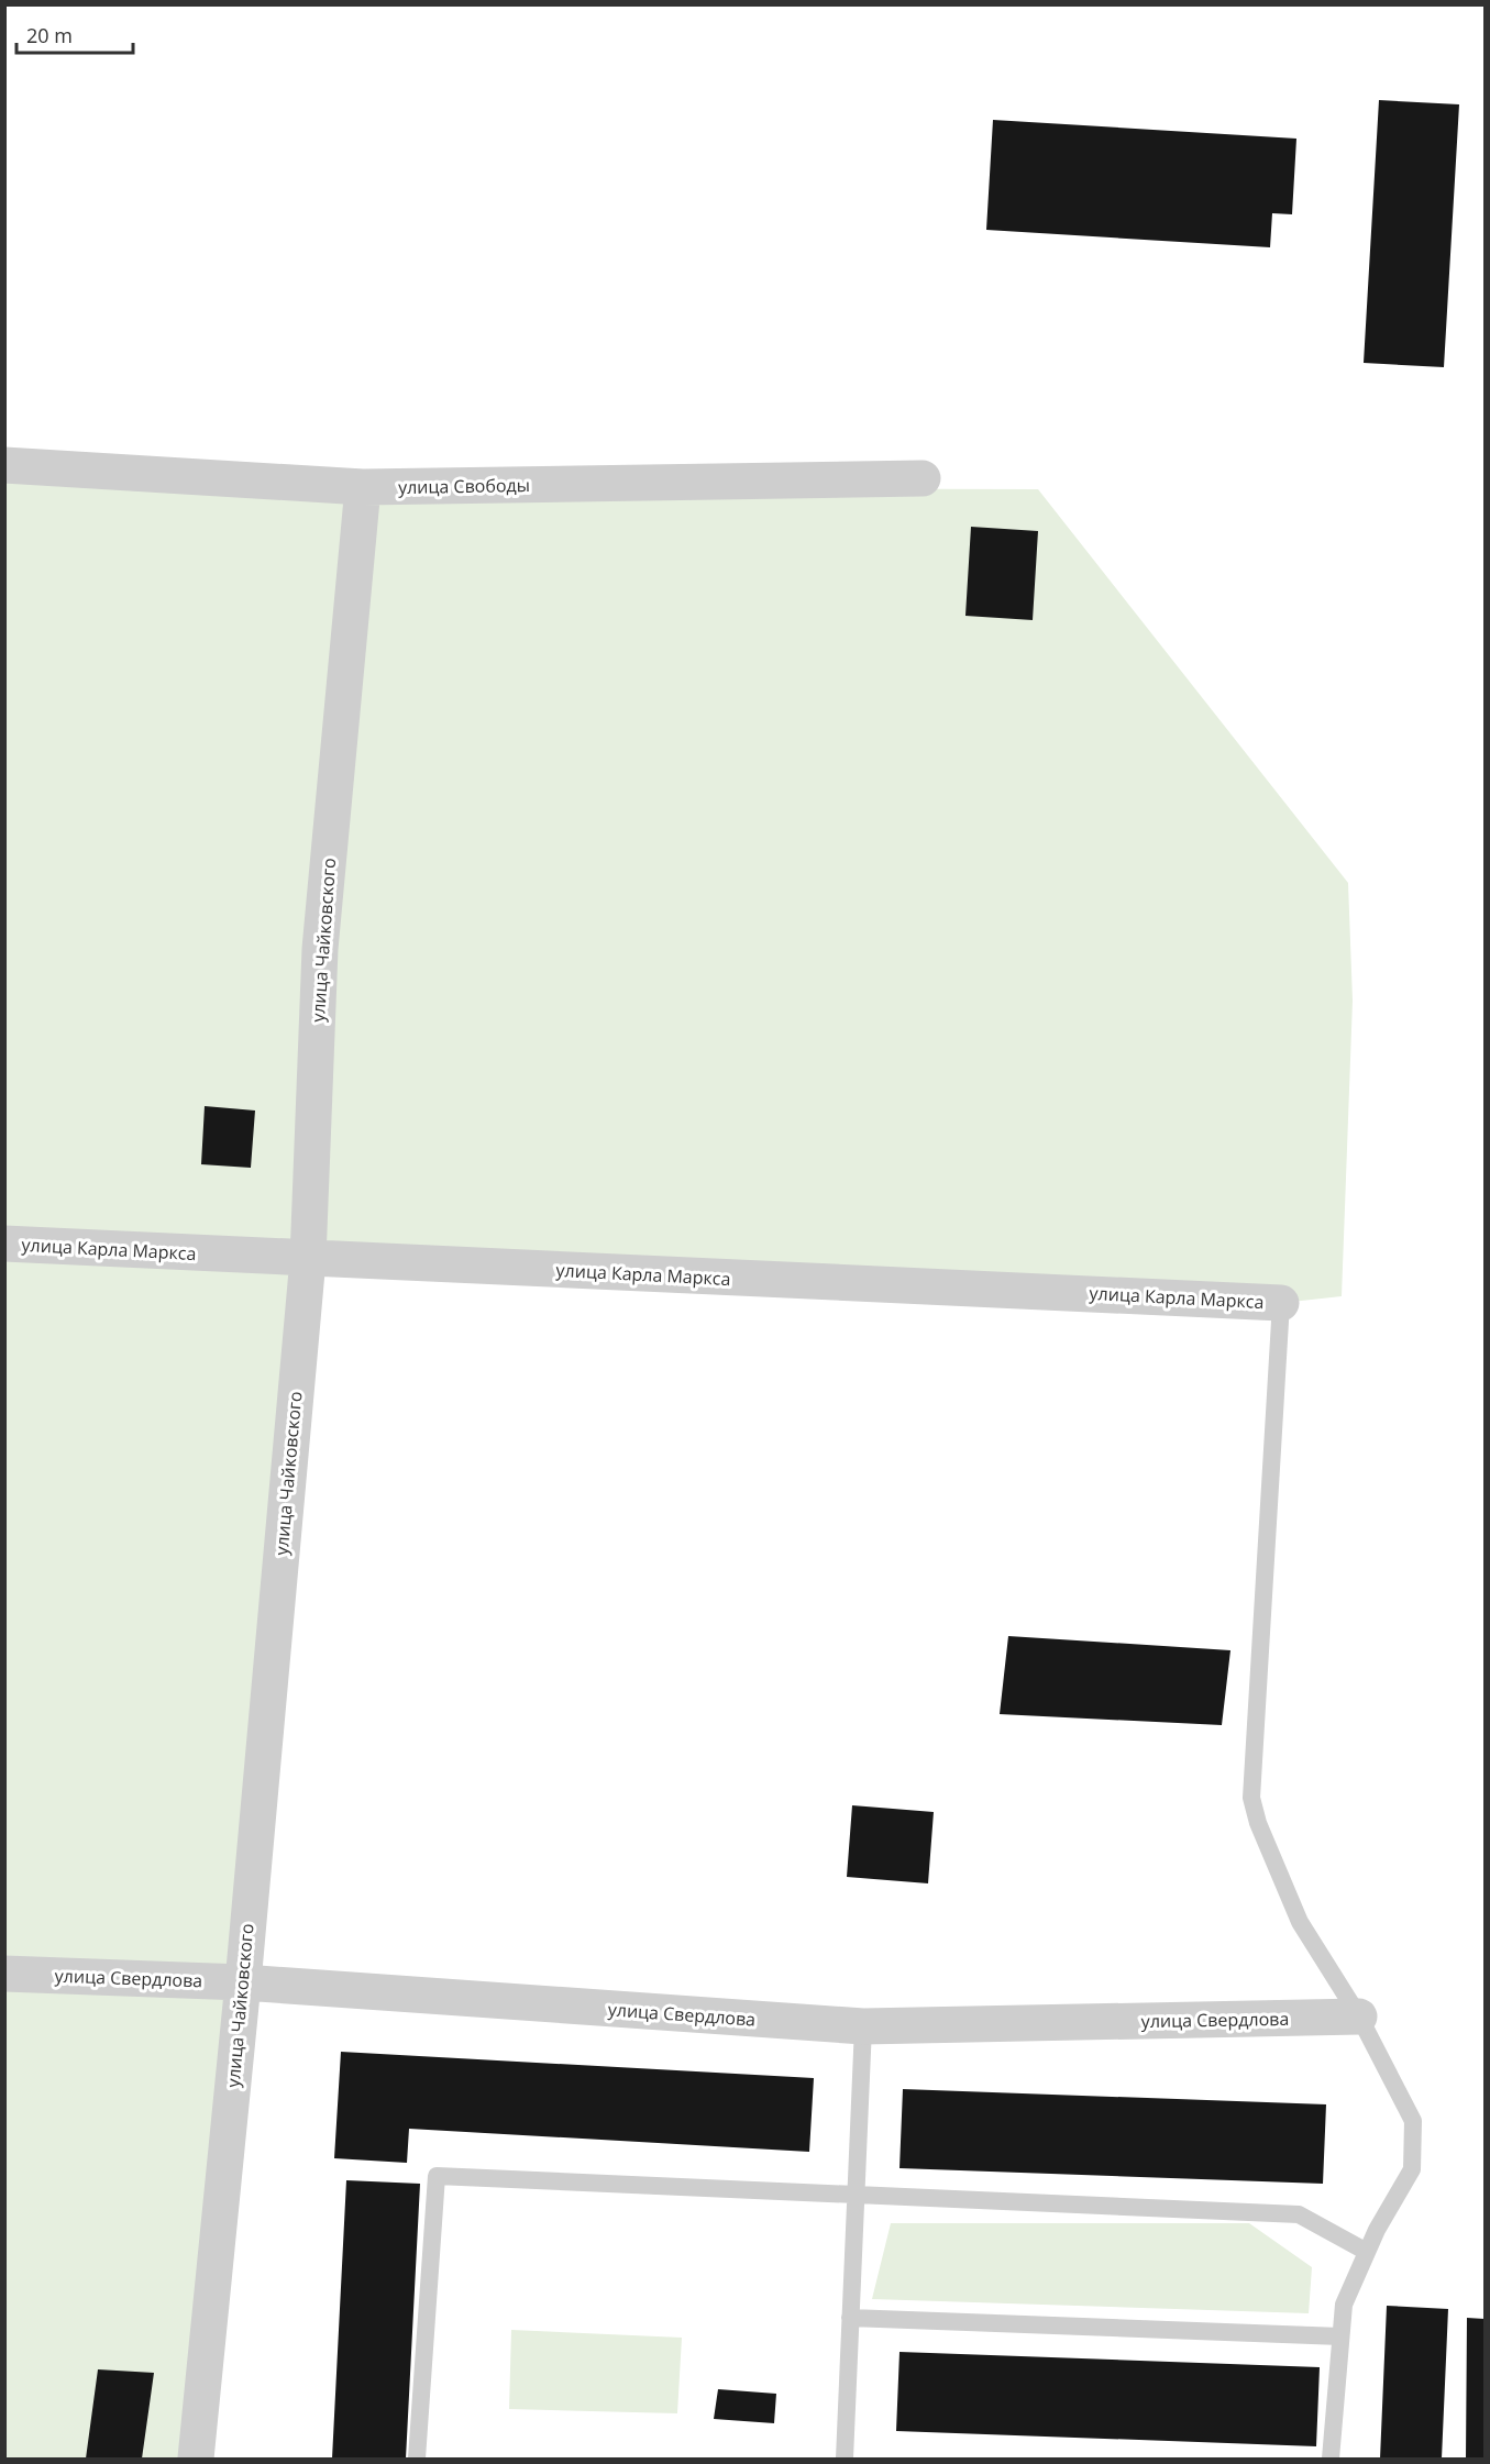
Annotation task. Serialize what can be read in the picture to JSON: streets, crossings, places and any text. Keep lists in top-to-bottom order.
{
  "streets": {
    "street": [
      "улица Свободы",
      "улица Чайковского",
      "улица Карла Маркса",
      "улица Свердлова"
    ]
  },
  "crossings": [
    ["улица Свободы", "улица Чайковского"],
    ["улица Чайковского", "улица Карла Маркса"],
    ["улица Чайковского", "улица Свердлова"]
  ],
  "scale_bar": "20 m"
}
